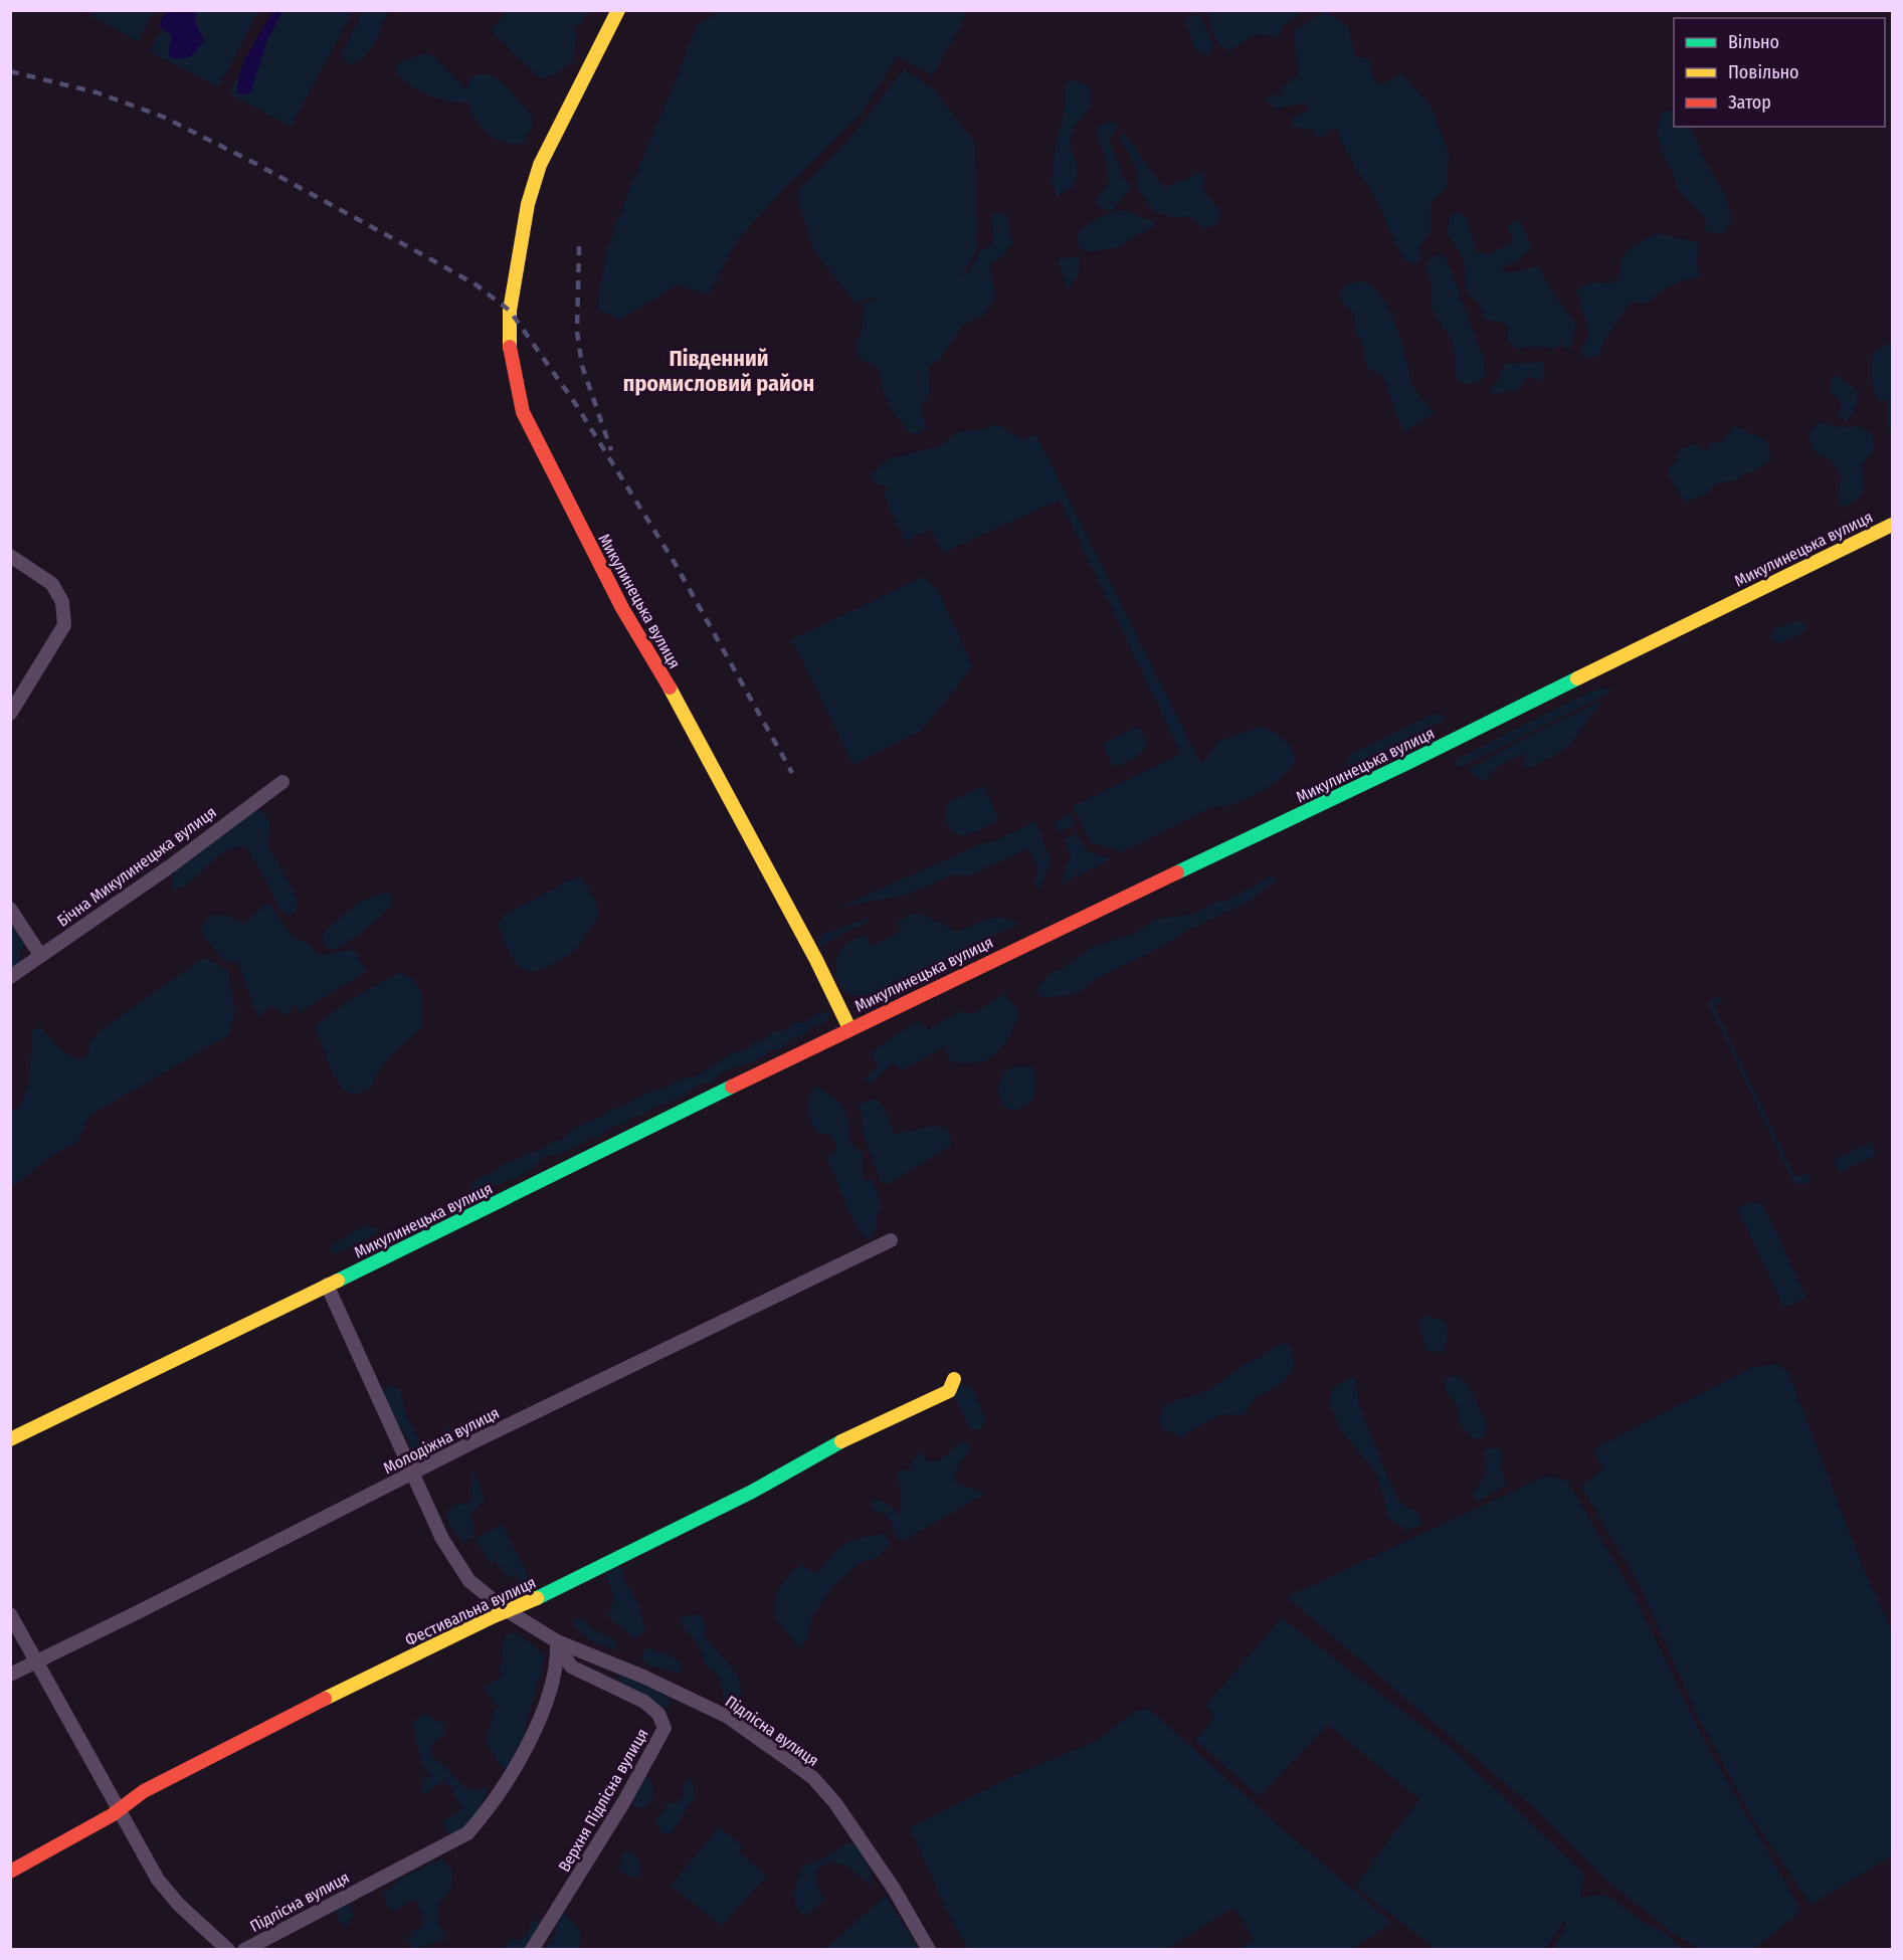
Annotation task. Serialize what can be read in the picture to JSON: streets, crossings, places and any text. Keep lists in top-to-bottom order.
{
  "streets": {
    "main road": ["Микулинецька вулиця", "Фестивальна вулиця"],
    "street": [
      "Бічна Микулинецька вулиця",
      "Молодіжна вулиця",
      "Підлісна вулиця",
      "Верхня Підлісна вулиця"
    ]
  },
  "crossings": [
    ["Микулинецька вулиця", "Підлісна вулиця"],
    ["Молодіжна вулиця", "Підлісна вулиця"],
    ["Фестивальна вулиця", "Підлісна вулиця"],
    ["Підлісна вулиця", "Верхня Підлісна вулиця"]
  ],
  "districts": ["Південний промисловий район"],
  "legend": ["Вільно", "Повільно", "Затор"]
}
